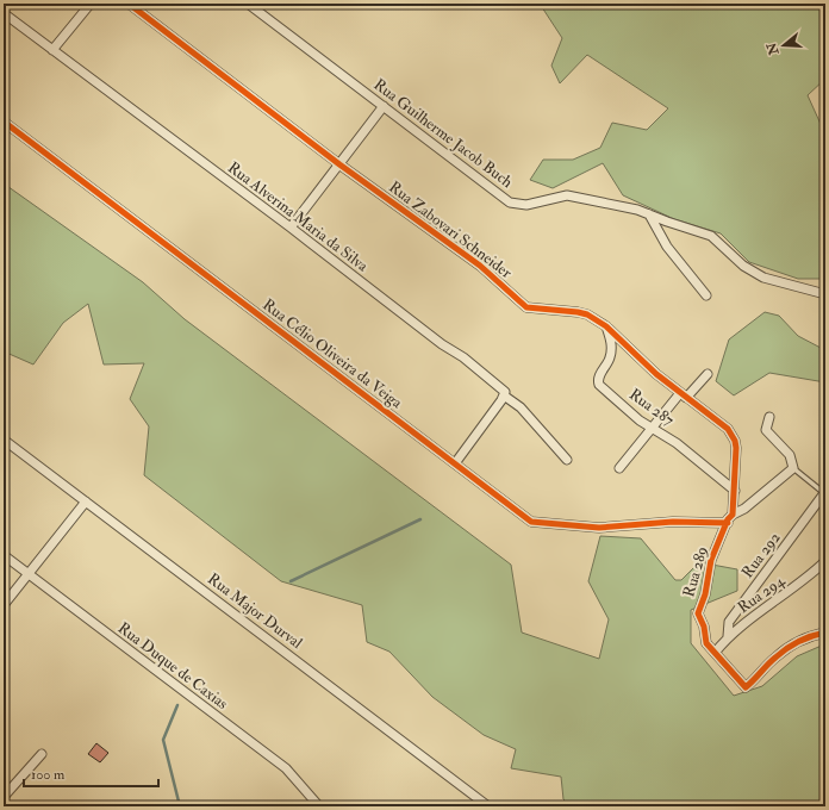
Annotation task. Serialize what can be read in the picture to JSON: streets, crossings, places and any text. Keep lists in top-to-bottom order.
{
  "streets": {
    "street": [
      "Rua Guilherme Jacob Buch",
      "Rua Alverina Maria da Silva",
      "Rua Zabovari Schneider",
      "Rua Célio Oliveira da Veiga",
      "Rua 287",
      "Rua 292",
      "Rua 289",
      "Rua 294",
      "Rua Major Durval",
      "Rua Duque de Caxias"
    ]
  },
  "crossings": [
    ["Rua Zabovari Schneider", "Rua Célio Oliveira da Veiga"],
    ["Rua Zabovari Schneider", "Rua 287"],
    ["Rua Zabovari Schneider", "Rua 289"],
    ["Rua Célio Oliveira da Veiga", "Rua 289"],
    ["Rua 292", "Rua 294"],
    ["Rua 289", "Rua 294"]
  ],
  "scale_bar": "100 m",
  "north": "left"
}
